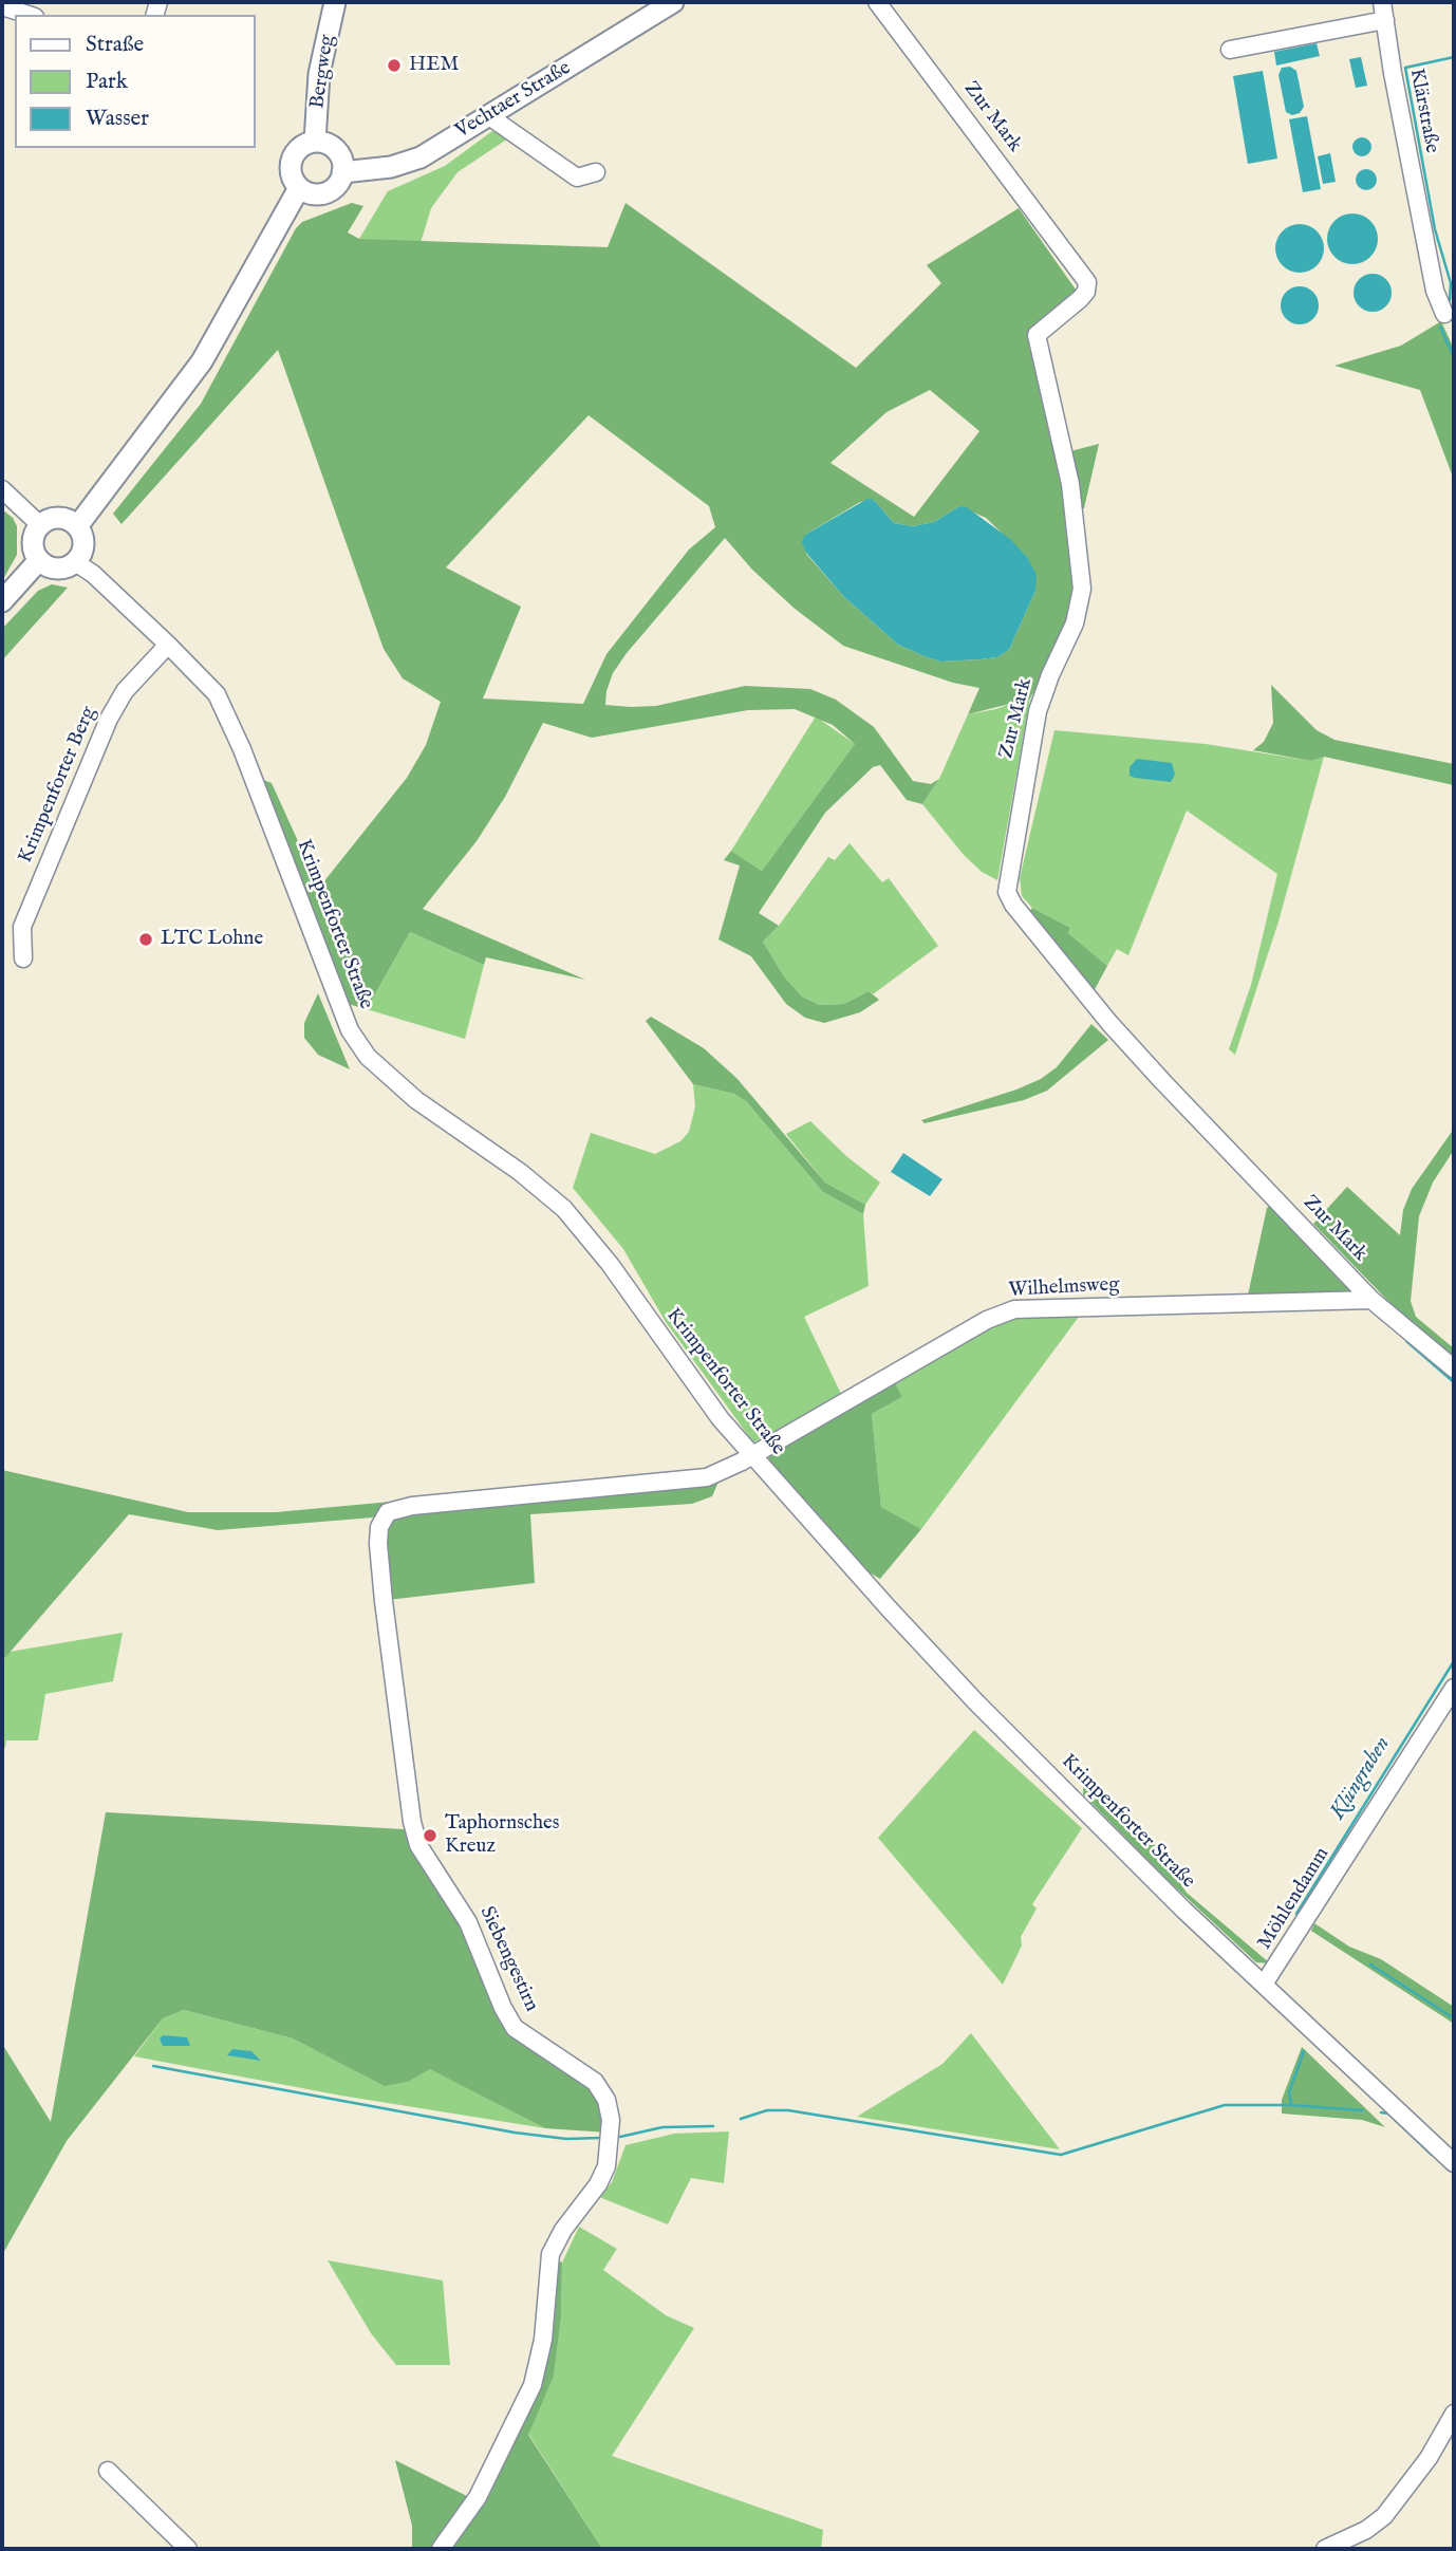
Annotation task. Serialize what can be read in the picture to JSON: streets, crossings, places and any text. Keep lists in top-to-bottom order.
{
  "streets": {
    "main road": ["Bergweg", "Vechtaer Straße"],
    "street": [
      "Klärstraße",
      "Zur Mark",
      "Krimpenforter Berg",
      "Krimpenforter Straße",
      "Wilhelmsweg",
      "Möhlendamm",
      "Siebengestirn"
    ]
  },
  "crossings": [
    ["Bergweg", "Vechtaer Straße"],
    ["Zur Mark", "Wilhelmsweg"],
    ["Krimpenforter Berg", "Krimpenforter Straße"],
    ["Krimpenforter Straße", "Wilhelmsweg"],
    ["Krimpenforter Straße", "Möhlendamm"],
    ["Krimpenforter Straße", "Siebengestirn"],
    ["Wilhelmsweg", "Siebengestirn"]
  ],
  "water": ["Klüngraben"],
  "places": ["HEM", "LTC Lohne", "Taphornsches Kreuz"],
  "legend": ["Straße", "Park", "Wasser"]
}
